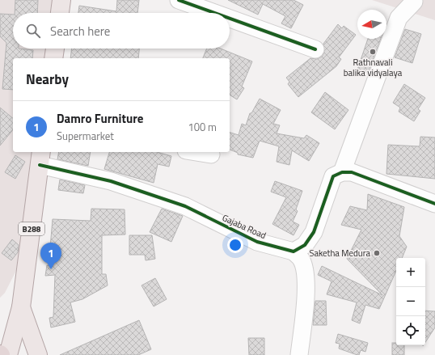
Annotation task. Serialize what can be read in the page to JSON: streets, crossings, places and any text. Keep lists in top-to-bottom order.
{
  "streets": {
    "main road": ["B288"],
    "street": ["Gajaba Road"]
  },
  "crossings": [
    ["Gajaba Road", "B288"]
  ],
  "places": ["Rathnavali balika vidyalaya", "Saketha Medura"],
  "north": "left",
  "page": {
    "search": "Search here",
    "heading": "Nearby",
    "list": [
      {
        "mark": "1",
        "name": "Damro Furniture",
        "note": "Supermarket",
        "value": "100 m"
      }
    ],
    "pins": "1",
    "map_buttons": ["+", "−"]
  }
}
